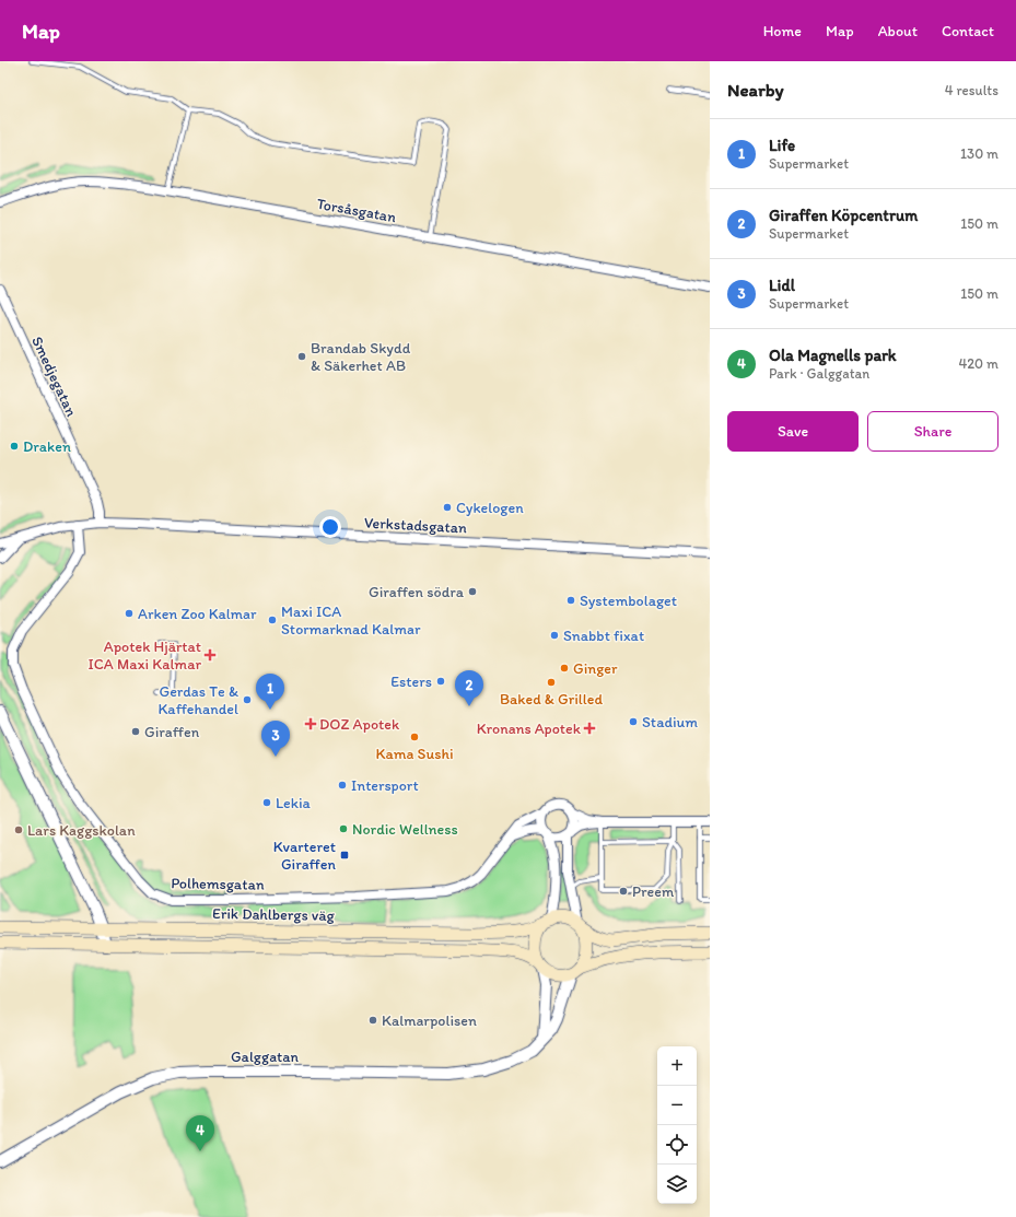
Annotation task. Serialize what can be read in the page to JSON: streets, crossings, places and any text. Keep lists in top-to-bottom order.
{
  "streets": {
    "main road": ["Erik Dahlbergs väg"],
    "street": [
      "Torsåsgatan",
      "Smedjegatan",
      "Verkstadsgatan",
      "Polhemsgatan",
      "Galggatan"
    ]
  },
  "crossings": [
    ["Smedjegatan", "Verkstadsgatan"],
    ["Verkstadsgatan", "Polhemsgatan"],
    ["Erik Dahlbergs väg", "Galggatan"]
  ],
  "places": {
    "other": [
      "Brandab Skydd & Säkerhet AB",
      "Draken",
      "Cykelogen",
      "Giraffen södra",
      "Systembolaget",
      "Arken Zoo Kalmar",
      "Maxi ICA Stormarknad Kalmar",
      "Snabbt fixat",
      "Ginger",
      "Esters",
      "Baked & Grilled",
      "Gerdas Te & Kaffehandel",
      "Stadium",
      "Giraffen",
      "Kama Sushi",
      "Intersport",
      "Lekia",
      "Nordic Wellness",
      "Lars Kaggskolan",
      "Preem",
      "Kalmarpolisen"
    ],
    "health": ["Apotek Hjärtat ICA Maxi Kalmar", "DOZ Apotek", "Kronans Apotek"],
    "transit": ["Kvarteret Giraffen"]
  },
  "page": {
    "header": "Map",
    "nav": [
      "Home",
      "Map",
      "About",
      "Contact"
    ],
    "heading": ["Nearby", "4 results"],
    "list": [
      {
        "mark": "1",
        "name": "Life",
        "note": "Supermarket",
        "value": "130 m"
      },
      {
        "mark": "2",
        "name": "Giraffen Köpcentrum",
        "note": "Supermarket",
        "value": "150 m"
      },
      {
        "mark": "3",
        "name": "Lidl",
        "note": "Supermarket",
        "value": "150 m"
      },
      {
        "mark": "4",
        "name": "Ola Magnells park",
        "note": "Park · Galggatan",
        "value": "420 m"
      }
    ],
    "buttons": ["Save", "Share"],
    "pins": [
      "2",
      "1",
      "3",
      "4"
    ],
    "map_buttons": ["+", "−"]
  }
}
